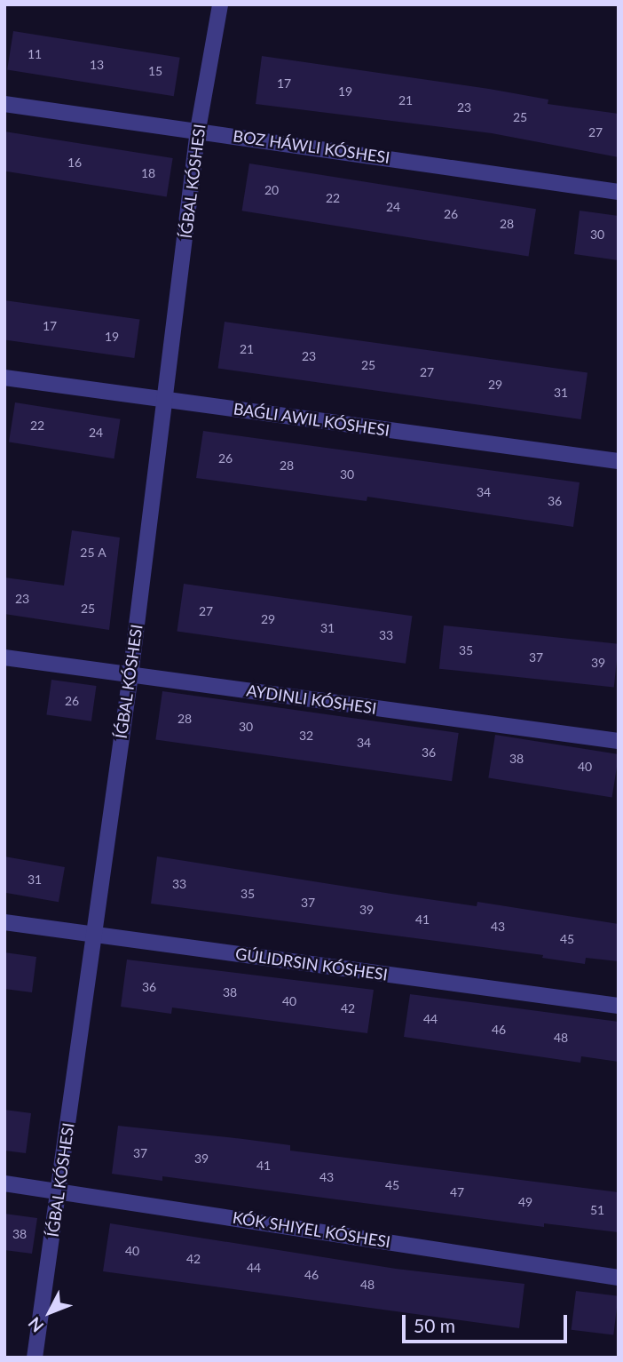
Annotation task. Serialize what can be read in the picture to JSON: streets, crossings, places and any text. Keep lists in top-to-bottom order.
{
  "streets": {
    "street": [
      "BOZ HÁWLI KÓSHESI",
      "ÍǴBAL KÓSHESI",
      "GÚLIDRSIN KÓSHESI",
      "KÓK SHIYEL KÓSHESI"
    ]
  },
  "crossings": [
    ["BOZ HÁWLI KÓSHESI", "ÍǴBAL KÓSHESI"],
    ["ÍǴBAL KÓSHESI", "GÚLIDRSIN KÓSHESI"],
    ["ÍǴBAL KÓSHESI", "KÓK SHIYEL KÓSHESI"]
  ],
  "house_numbers": [
    "11",
    "13",
    "15",
    "17",
    "19",
    "21",
    "23",
    "25",
    "27",
    "16",
    "18",
    "20",
    "22",
    "24",
    "26",
    "28",
    "30",
    "17",
    "19",
    "21",
    "23",
    "25",
    "27",
    "29",
    "31",
    "22",
    "24",
    "26",
    "28",
    "30",
    "34",
    "36",
    "25 А",
    "23",
    "25",
    "27",
    "29",
    "31",
    "33",
    "35",
    "37",
    "39",
    "26",
    "28",
    "30",
    "32",
    "34",
    "36",
    "38",
    "40",
    "31",
    "33",
    "35",
    "37",
    "39",
    "41",
    "43",
    "45",
    "36",
    "38",
    "40",
    "42",
    "44",
    "46",
    "48",
    "37",
    "39",
    "41",
    "43",
    "45",
    "47",
    "49",
    "51",
    "38",
    "40",
    "42",
    "44",
    "46",
    "48"
  ],
  "scale_bar": "50 m",
  "north": "bottom left"
}
